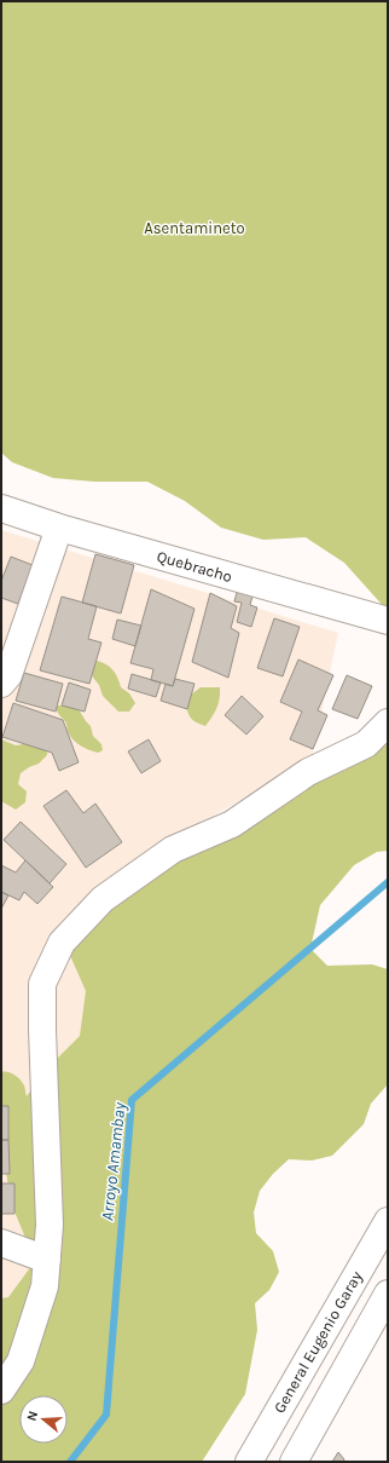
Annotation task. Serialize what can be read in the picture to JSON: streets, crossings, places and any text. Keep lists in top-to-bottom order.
{
  "streets": {
    "street": ["Quebracho", "General Eugenio Garay"]
  },
  "water": ["Arroyo Amambay"],
  "parks": ["Asentamineto"],
  "north": "left"
}
